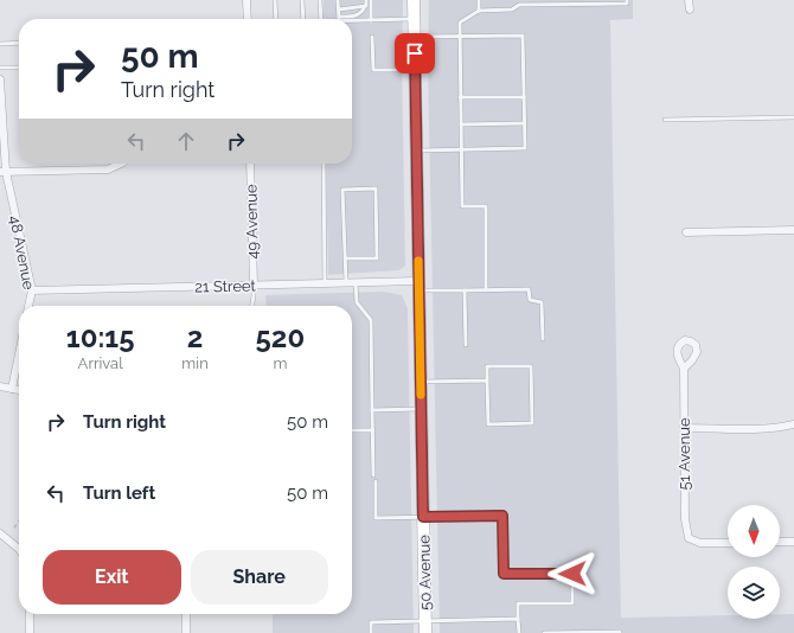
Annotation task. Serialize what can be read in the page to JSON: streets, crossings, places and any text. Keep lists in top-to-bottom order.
{
  "streets": {
    "main road": ["50 Avenue"],
    "street": [
      "49 Avenue",
      "48 Avenue",
      "21 Street",
      "51 Avenue"
    ]
  },
  "crossings": [
    ["49 Avenue", "21 Street"],
    ["48 Avenue", "21 Street"],
    ["21 Street", "50 Avenue"]
  ],
  "north": "bottom",
  "page": {
    "turn": ["50 m", "Turn right"],
    "eta": [
      "10:15",
      "Arrival",
      "2",
      "min",
      "520",
      "m"
    ],
    "list": [
      {
        "name": "Turn right",
        "value": "50 m"
      },
      {
        "name": "Turn left",
        "value": "50 m"
      }
    ],
    "buttons": ["Exit", "Share"]
  }
}
